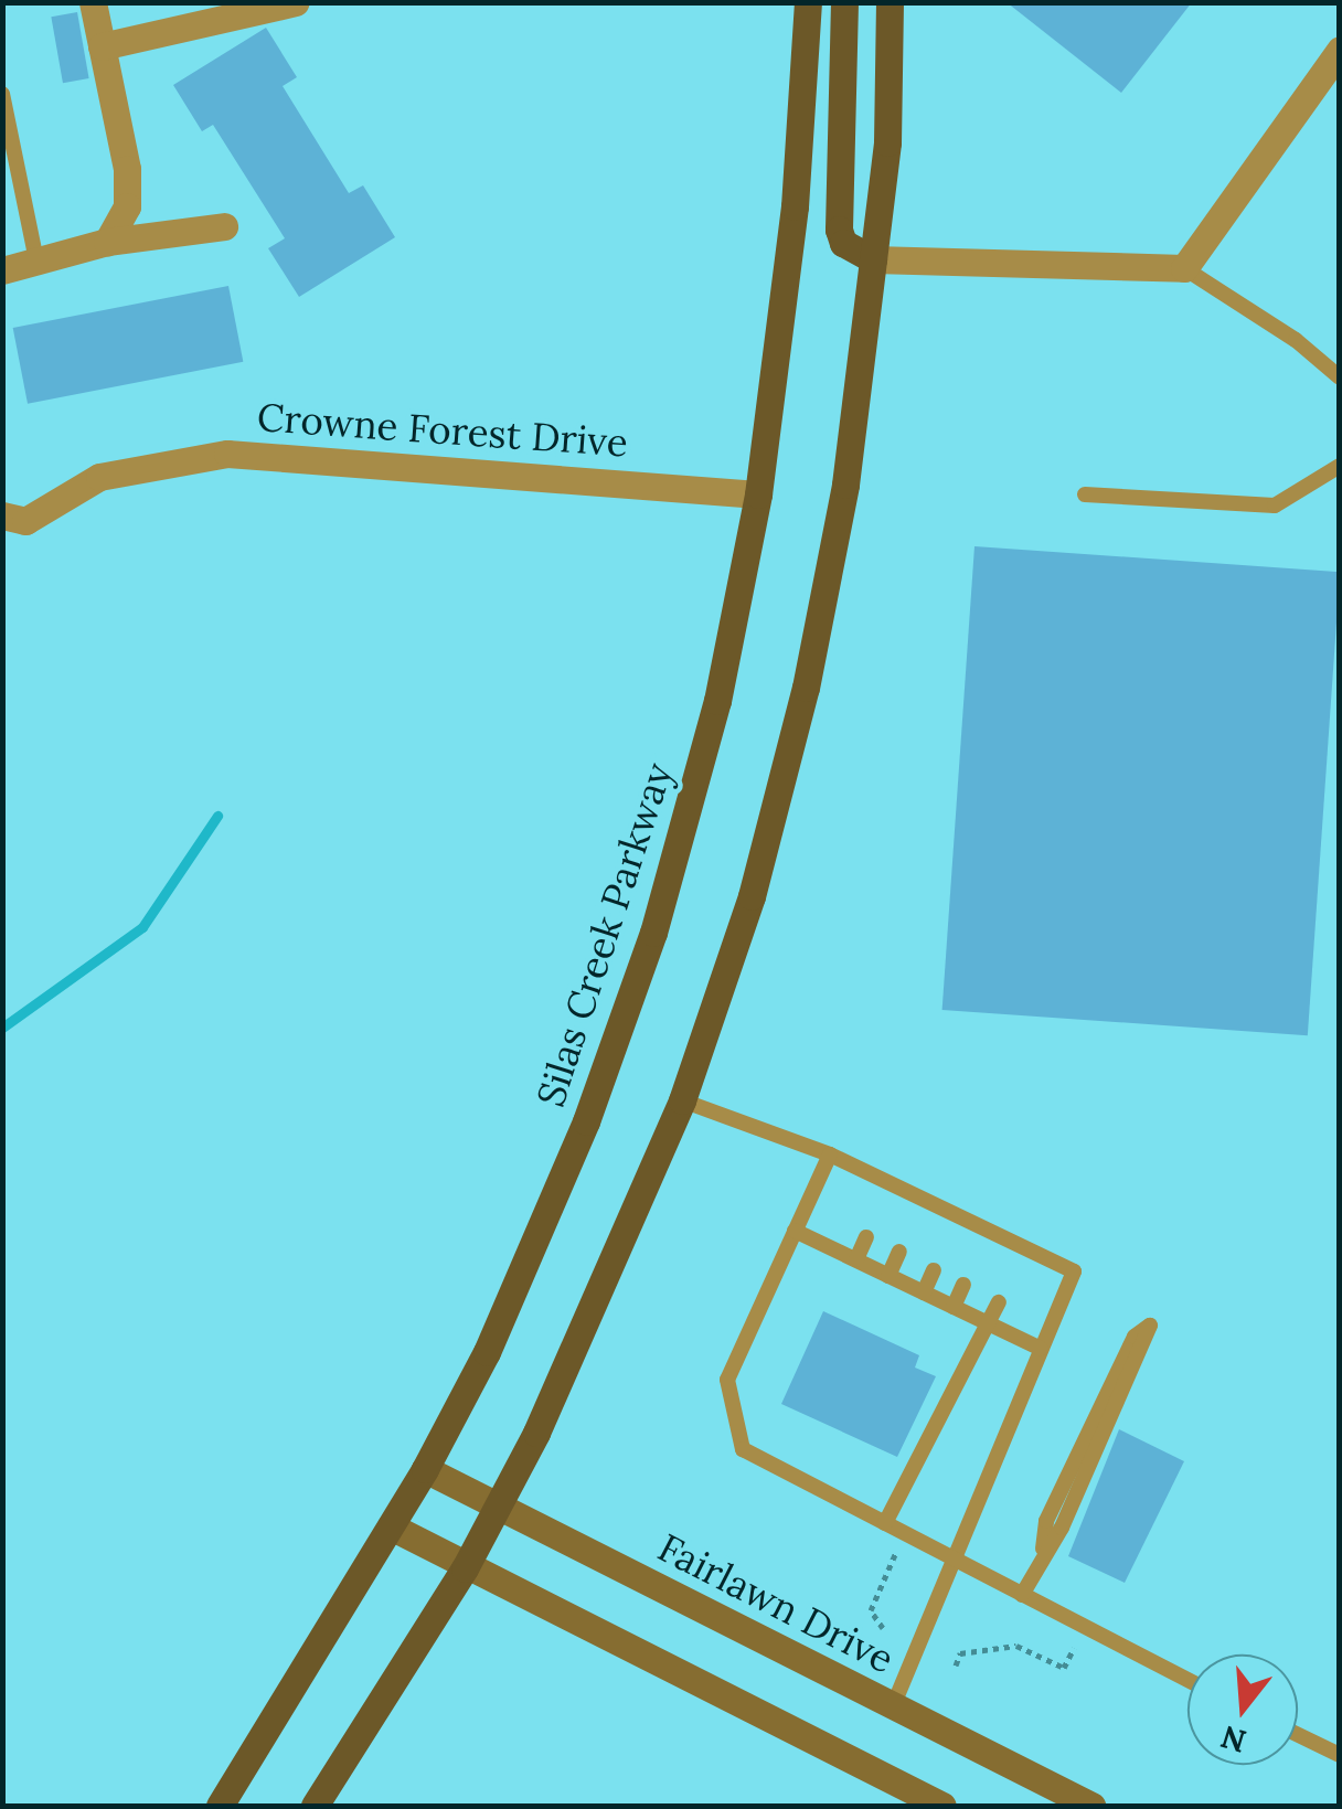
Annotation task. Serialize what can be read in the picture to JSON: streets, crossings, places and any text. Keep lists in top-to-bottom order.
{
  "streets": {
    "main road": ["Silas Creek Parkway", "Fairlawn Drive"],
    "street": ["Crowne Forest Drive"]
  },
  "crossings": [
    ["Crowne Forest Drive", "Silas Creek Parkway"],
    ["Silas Creek Parkway", "Fairlawn Drive"]
  ],
  "north": "bottom"
}
